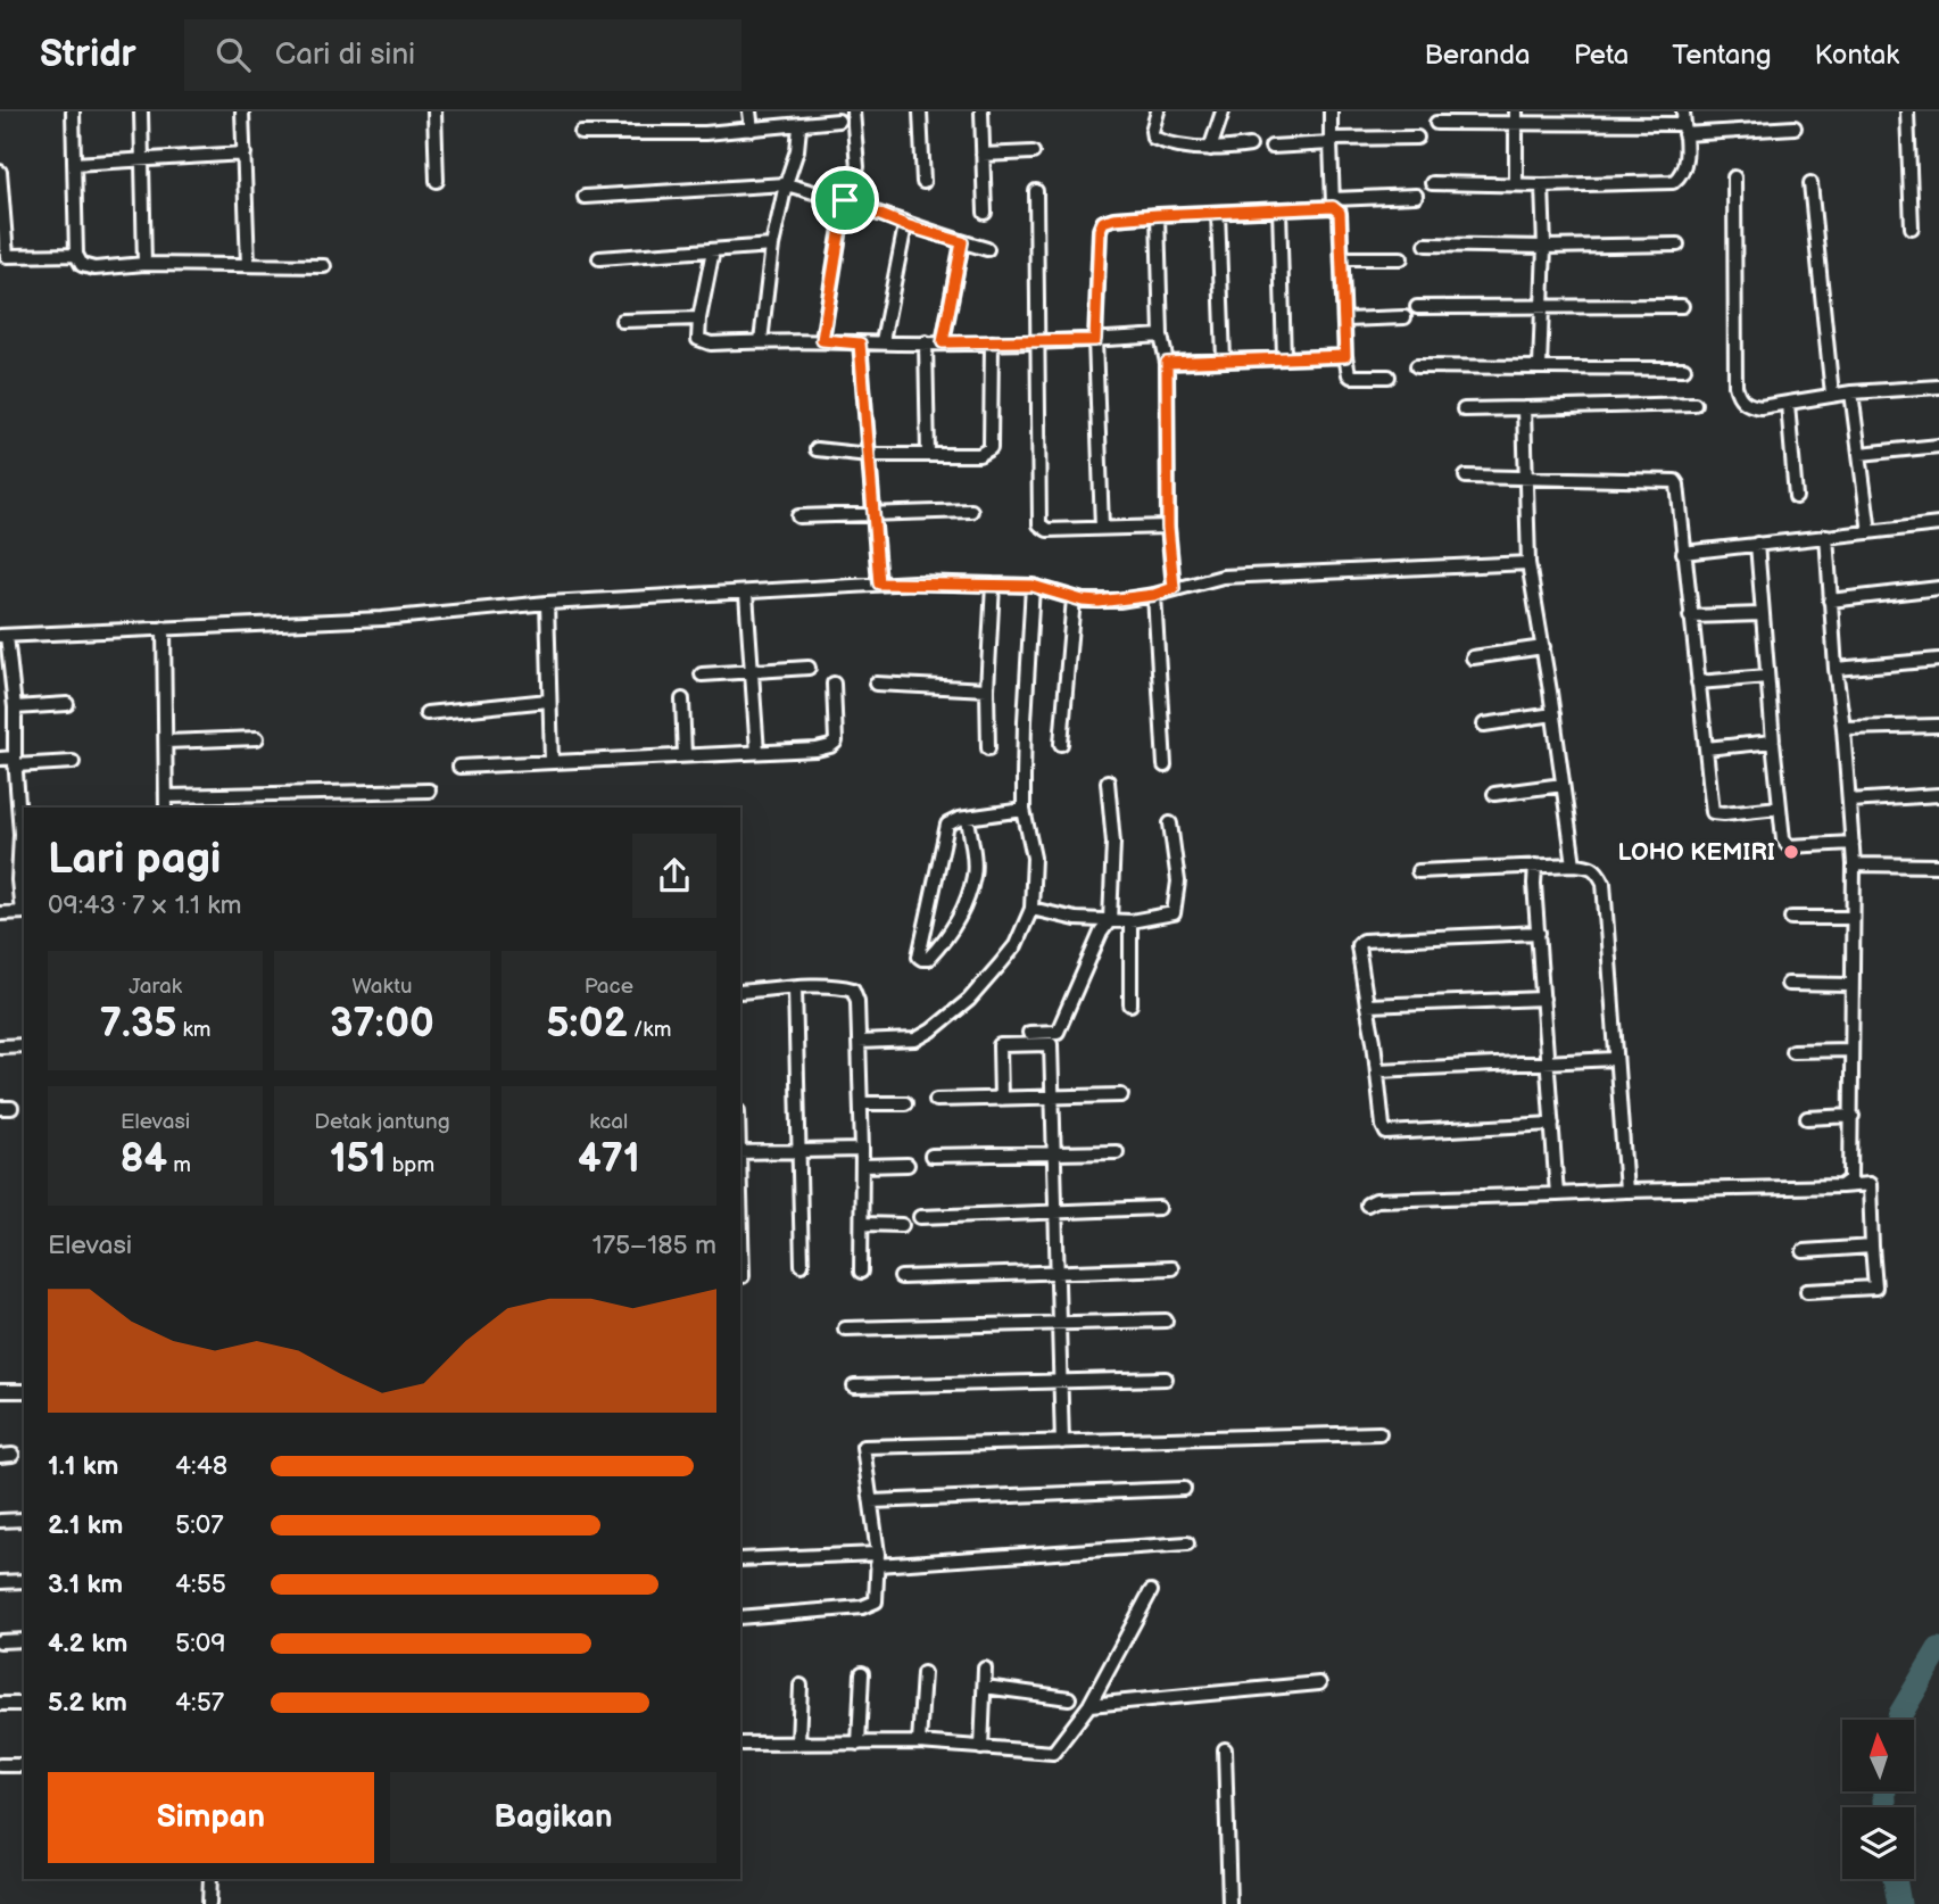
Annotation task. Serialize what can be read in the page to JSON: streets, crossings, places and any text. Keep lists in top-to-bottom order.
{
  "places": ["LOHO KEMIRI"],
  "north": "top",
  "page": {
    "header": "Stridr",
    "search": "Cari di sini",
    "nav": [
      "Beranda",
      "Peta",
      "Tentang",
      "Kontak"
    ],
    "heading": ["Lari pagi", "09:43 · 7 × 1.1 km"],
    "stats": [
      ["Jarak", "7.35 km"],
      ["Waktu", "37:00"],
      ["Pace", "5:02 /km"],
      ["Elevasi", "84 m"],
      ["Detak jantung", "151 bpm"],
      ["kcal", "471"]
    ],
    "chart": ["Elevasi", "175–185 m"],
    "list": [
      {
        "name": "1.1 km",
        "note": "4:48"
      },
      {
        "name": "2.1 km",
        "note": "5:07"
      },
      {
        "name": "3.1 km",
        "note": "4:55"
      },
      {
        "name": "4.2 km",
        "note": "5:09"
      },
      {
        "name": "5.2 km",
        "note": "4:57"
      }
    ],
    "buttons": ["Simpan", "Bagikan"]
  }
}
